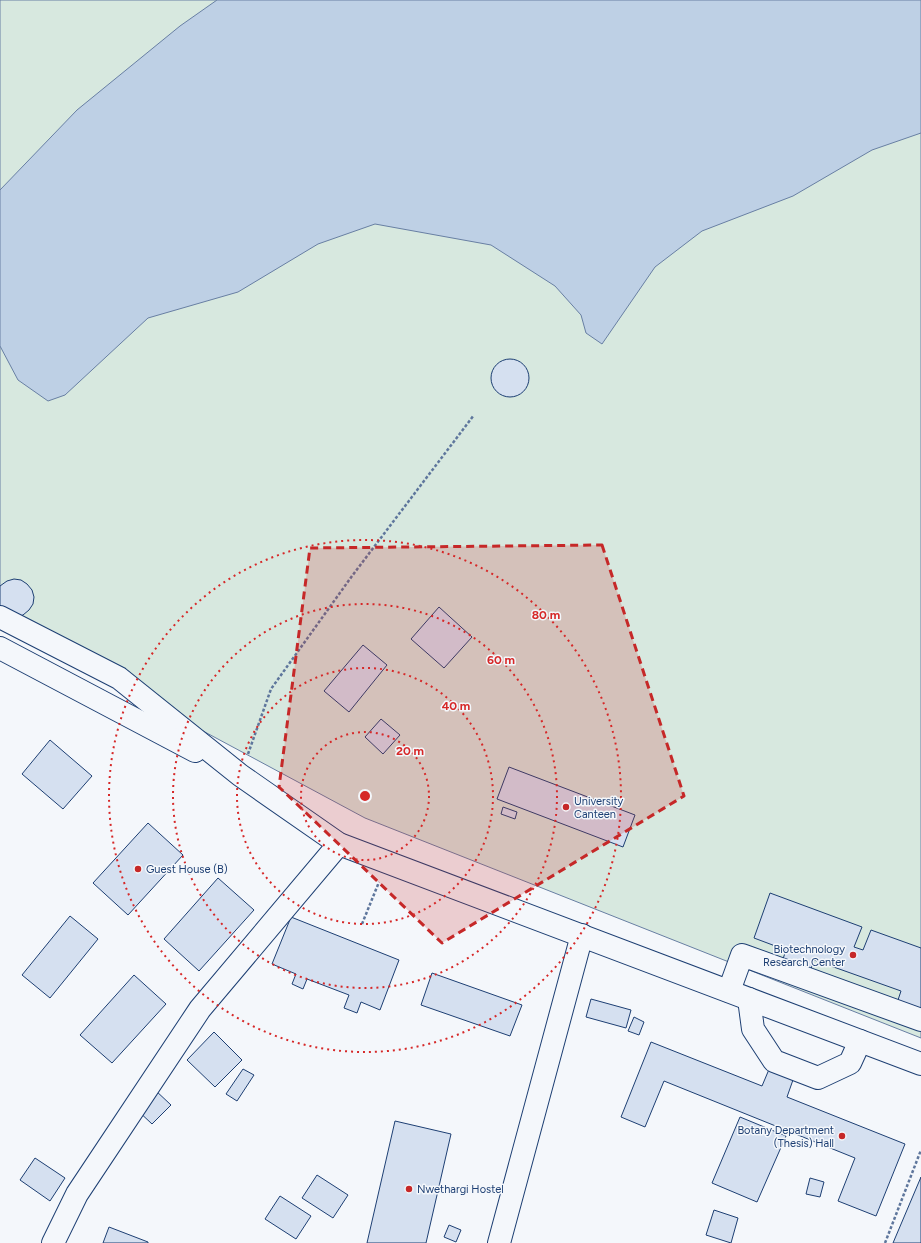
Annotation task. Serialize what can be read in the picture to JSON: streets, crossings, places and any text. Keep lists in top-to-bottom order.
{
  "places": [
    "University Canteen",
    "Guest House (B)",
    "Biotechnology Research Center",
    "Botany Department (Thesis) Hall",
    "Nwethargi Hostel"
  ],
  "rings": [
    "80 m",
    "60 m",
    "40 m",
    "20 m"
  ]
}
